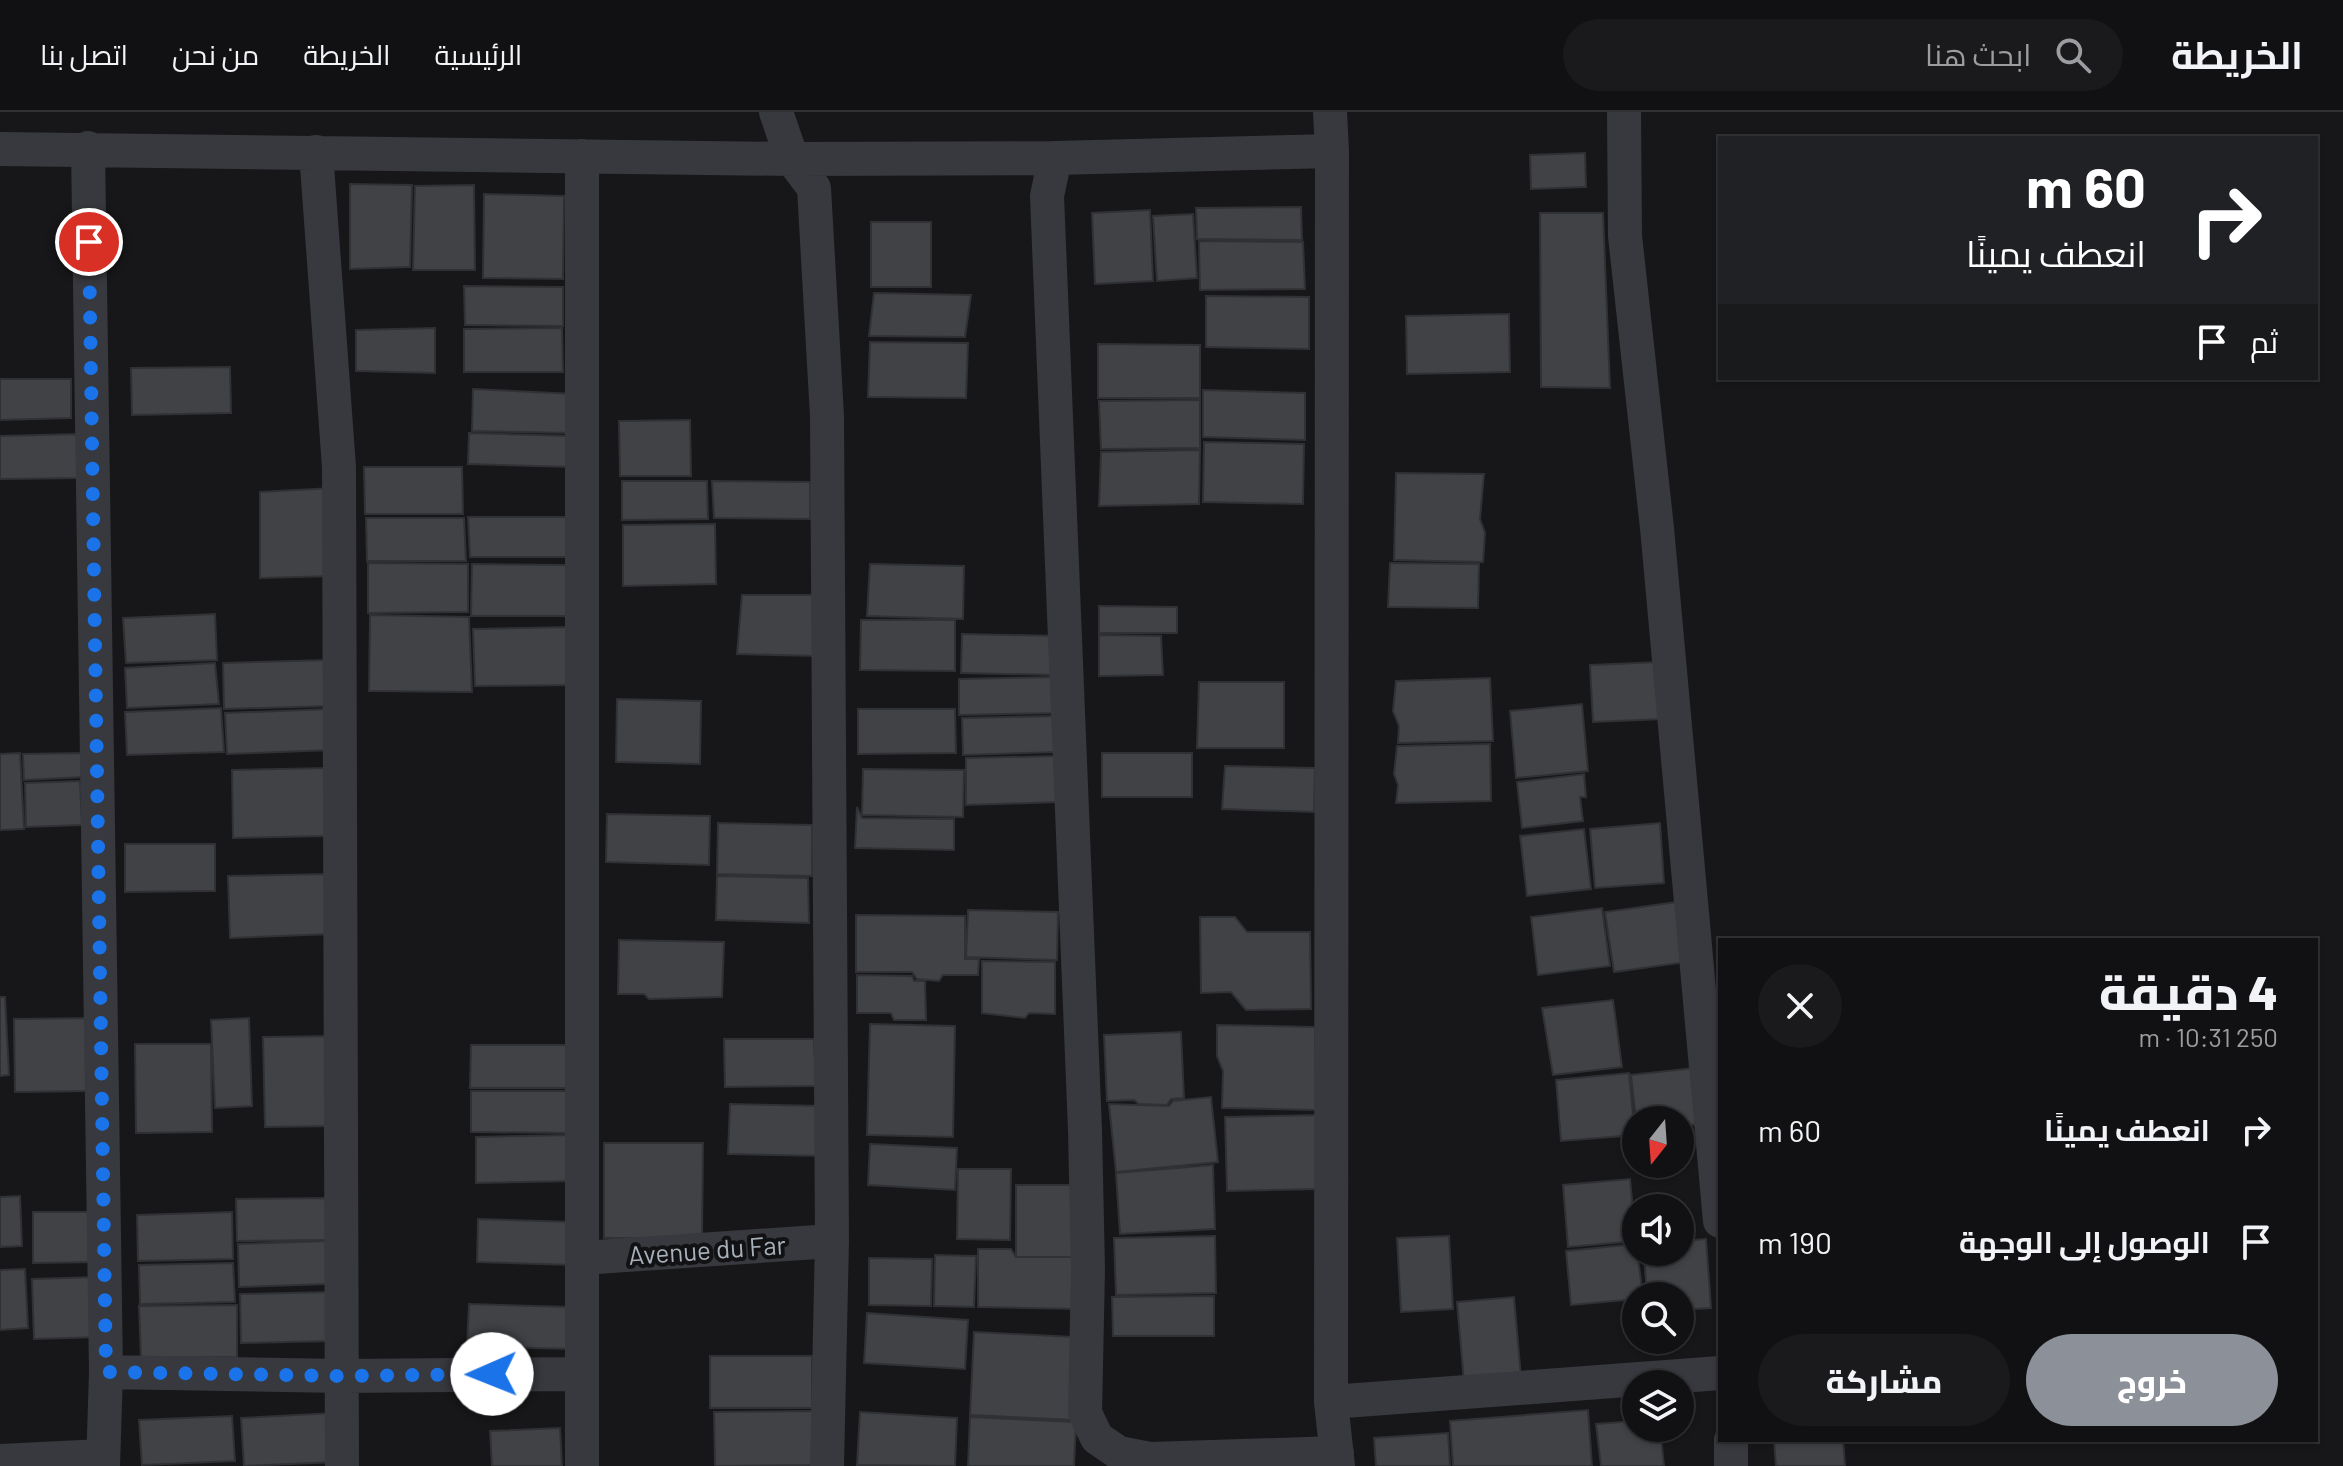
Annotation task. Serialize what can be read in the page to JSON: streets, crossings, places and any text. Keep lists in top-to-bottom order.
{
  "streets": {
    "street": ["Avenue du Far"]
  },
  "north": "bottom",
  "page": {
    "header": "الخريطة",
    "search": "ابحث هنا",
    "nav": [
      "الرئيسية",
      "الخريطة",
      "من نحن",
      "اتصل بنا"
    ],
    "turn": ["60 m", "انعطف يمينًا"],
    "then": "ثم",
    "heading": ["4 دقيقة", "250 m · 10:31"],
    "list": [
      {
        "name": "انعطف يمينًا",
        "value": "60 m"
      },
      {
        "name": "الوصول إلى الوجهة",
        "value": "190 m"
      }
    ],
    "buttons": ["خروج", "مشاركة"]
  }
}
